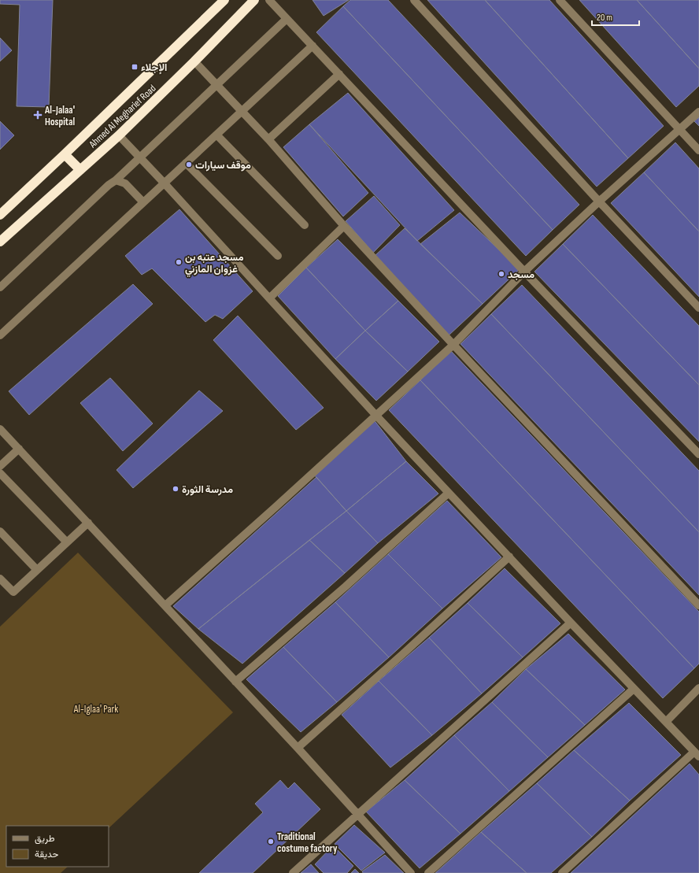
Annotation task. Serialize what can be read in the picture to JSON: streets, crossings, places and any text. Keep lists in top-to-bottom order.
{
  "streets": {
    "highway": ["Ahmed Al Megharief Road"]
  },
  "parks": ["Al-Iglaa' Park"],
  "places": {
    "transit": ["الإجلاء"],
    "health": ["Al-Jalaa' Hospital"],
    "other": [
      "موقف سيارات",
      "مسجد عتبه بن غزوان المازني",
      "مسجد",
      "مدرسة الثورة",
      "Traditional costume factory"
    ]
  },
  "legend": ["طريق", "حديقة"],
  "scale_bar": "20 m"
}
